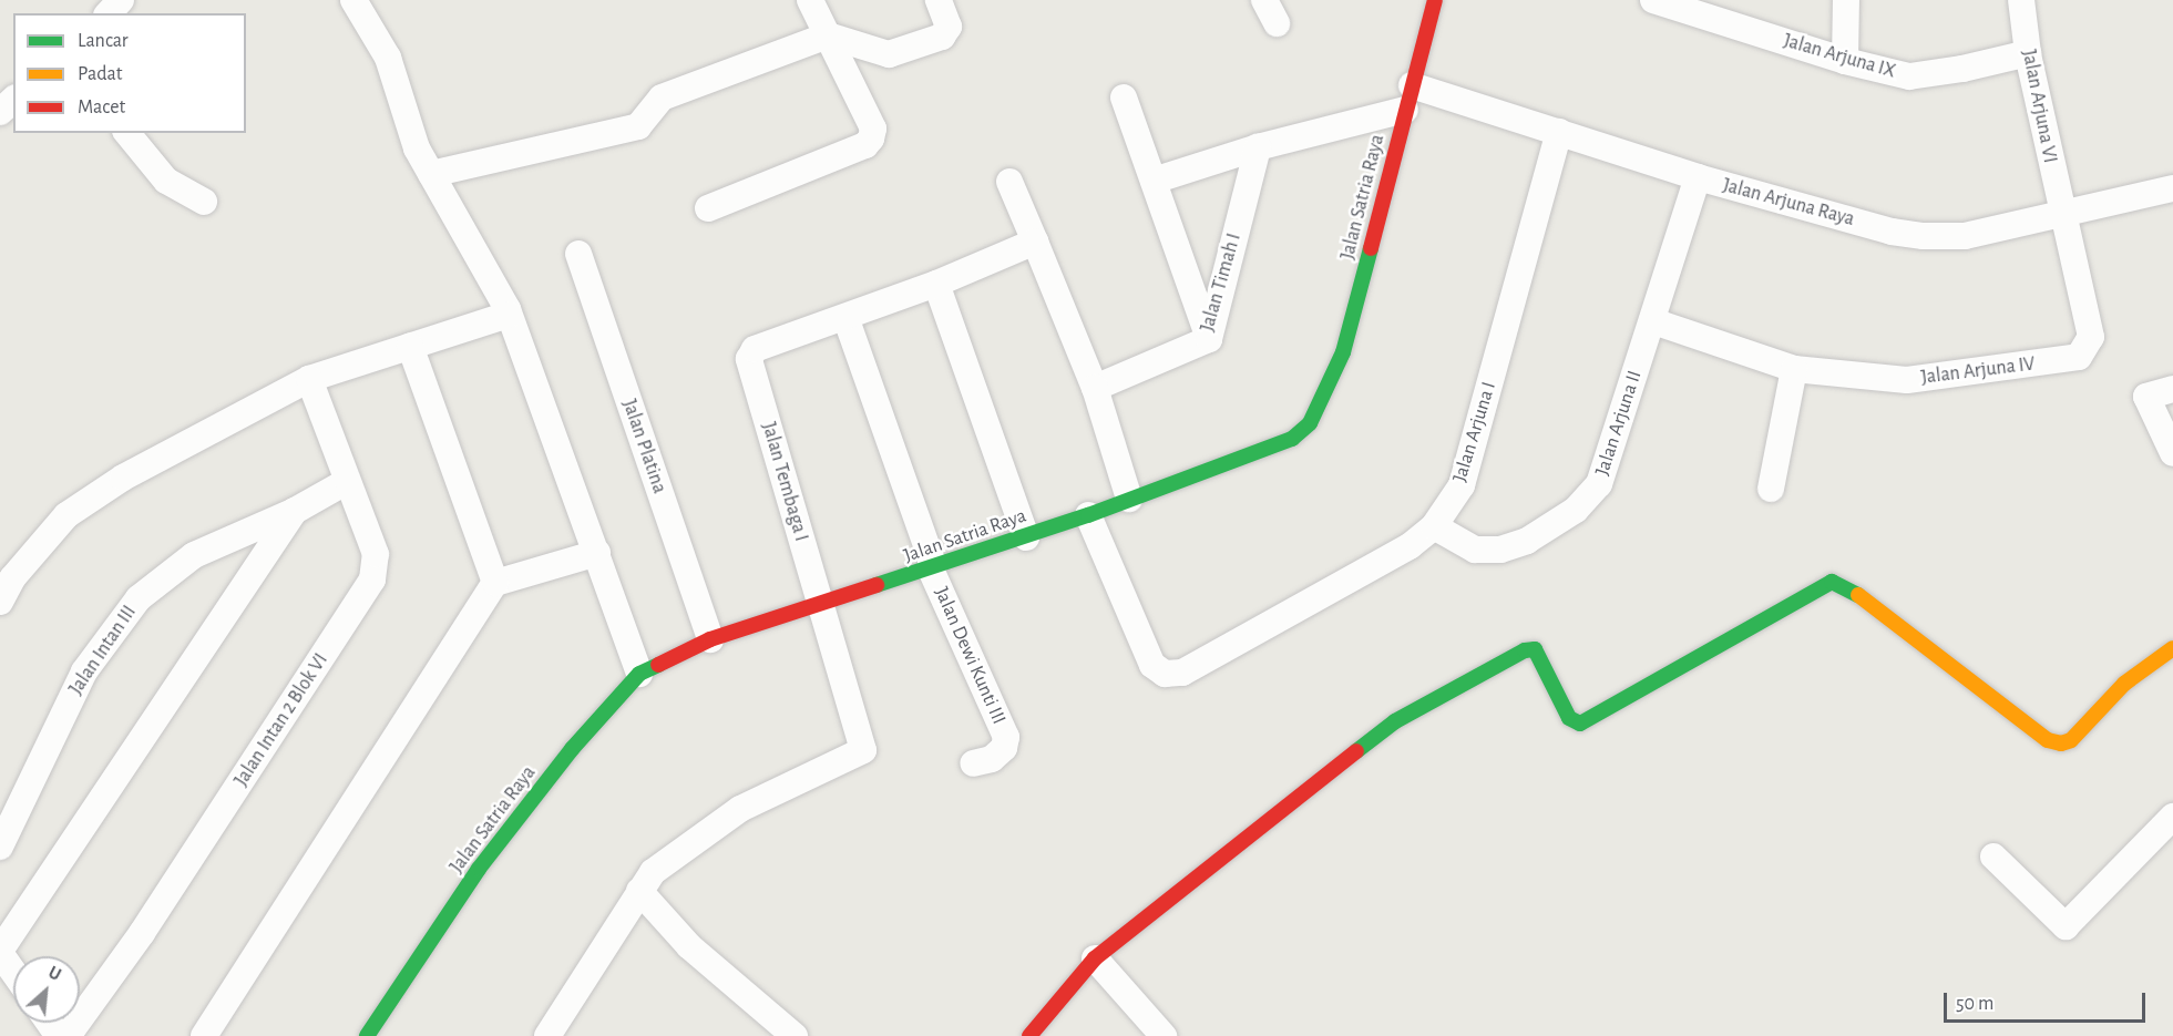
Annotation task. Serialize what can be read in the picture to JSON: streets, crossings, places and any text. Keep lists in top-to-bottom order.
{
  "streets": {
    "street": [
      "Jalan Arjuna IX",
      "Jalan Arjuna VI",
      "Jalan Satria Raya",
      "Jalan Arjuna Raya",
      "Jalan Timah I",
      "Jalan Arjuna IV",
      "Jalan Arjuna II",
      "Jalan Arjuna I",
      "Jalan Platina",
      "Jalan Tembaga I",
      "Jalan Intan III",
      "Jalan Dewi Kunti III",
      "Jalan Intan 2 Blok VI"
    ]
  },
  "crossings": [
    ["Jalan Arjuna IX", "Jalan Arjuna VI"],
    ["Jalan Arjuna VI", "Jalan Arjuna Raya"],
    ["Jalan Arjuna VI", "Jalan Arjuna IV"],
    ["Jalan Satria Raya", "Jalan Arjuna Raya"],
    ["Jalan Satria Raya", "Jalan Arjuna I"],
    ["Jalan Satria Raya", "Jalan Platina"],
    ["Jalan Satria Raya", "Jalan Tembaga I"],
    ["Jalan Satria Raya", "Jalan Dewi Kunti III"],
    ["Jalan Arjuna Raya", "Jalan Arjuna IV"],
    ["Jalan Arjuna Raya", "Jalan Arjuna II"],
    ["Jalan Arjuna Raya", "Jalan Arjuna I"],
    ["Jalan Arjuna IV", "Jalan Arjuna II"],
    ["Jalan Arjuna II", "Jalan Arjuna I"],
    ["Jalan Intan III", "Jalan Intan 2 Blok VI"]
  ],
  "legend": ["Lancar", "Padat", "Macet"],
  "scale_bar": "50 m",
  "north": "top right"
}
